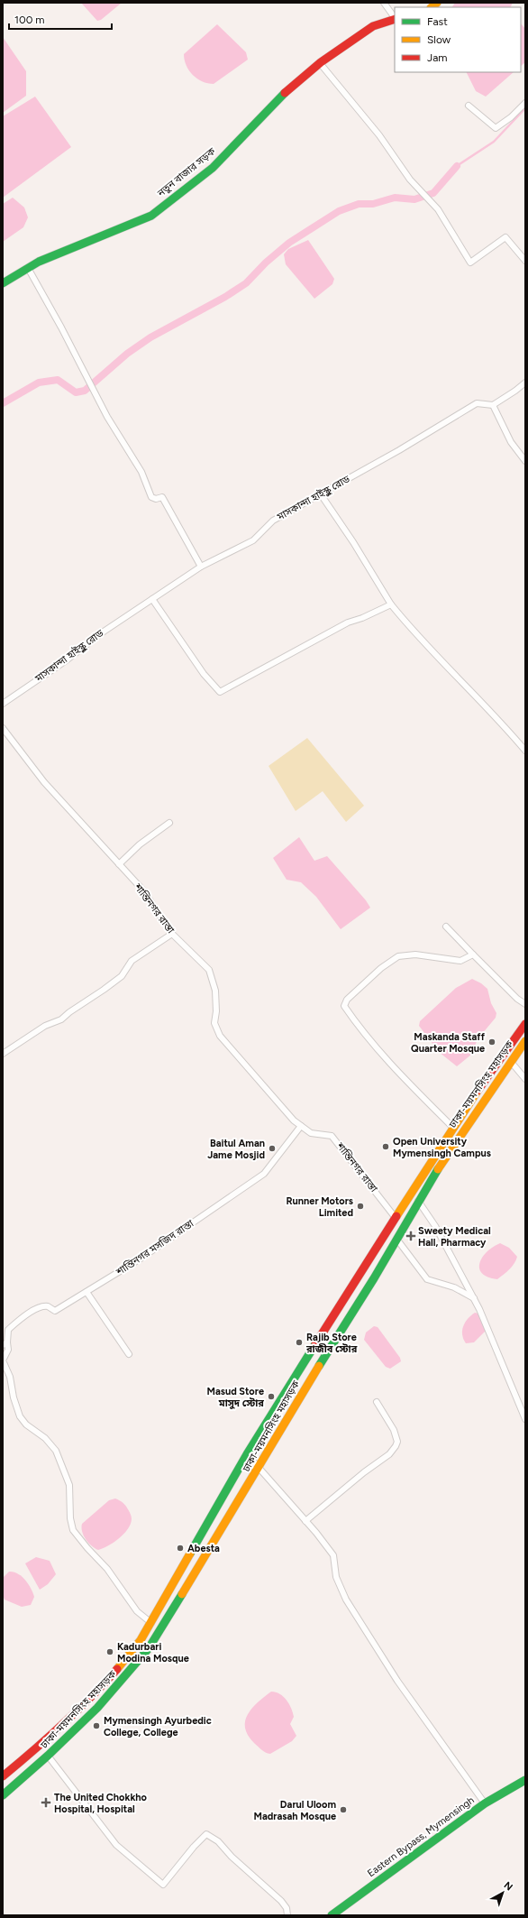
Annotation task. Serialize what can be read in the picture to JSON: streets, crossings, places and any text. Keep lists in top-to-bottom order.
{
  "streets": {
    "main road": ["নতুন বাজার সড়ক", "ঢাকা-ময়মনসিংহ মহাসড়ক", "Eastern Bypass, Mymensingh"],
    "street": ["মাসকান্দা হাইস্কুল রোড", "শান্তিনগর রাস্তা", "শান্তিনগর মসজিদ রাস্তা"]
  },
  "crossings": [
    ["শান্তিনগর রাস্তা", "ঢাকা-ময়মনসিংহ মহাসড়ক"],
    ["শান্তিনগর রাস্তা", "শান্তিনগর মসজিদ রাস্তা"]
  ],
  "places": {
    "other": [
      "Maskanda Staff Quarter Mosque",
      "Open University Mymensingh Campus",
      "Baitul Aman Jame Mosjid",
      "Runner Motors Limited",
      "Rajib Store রাজীব স্টোর",
      "Masud Store মাসুদ স্টোর",
      "Abesta",
      "Kadurbari Modina Mosque",
      "Mymensingh Ayurbedic College, College",
      "Darul Uloom Madrasah Mosque"
    ],
    "health": ["Sweety Medical Hall, Pharmacy", "The United Chokkho Hospital, Hospital"]
  },
  "legend": ["Fast", "Slow", "Jam"],
  "scale_bar": "100 m",
  "north": "top right"
}
